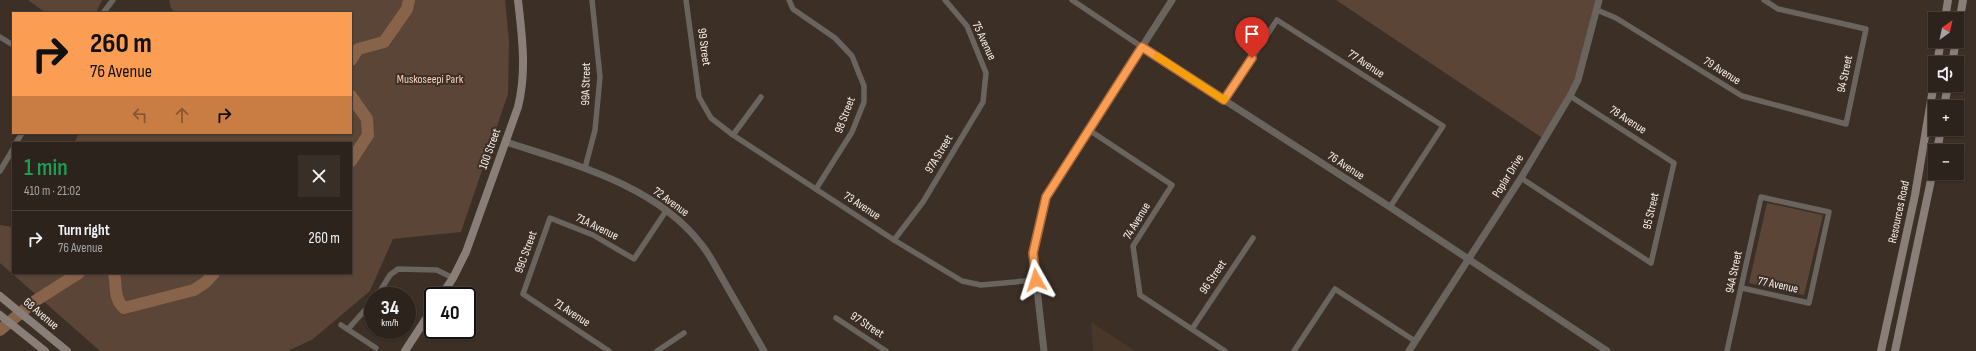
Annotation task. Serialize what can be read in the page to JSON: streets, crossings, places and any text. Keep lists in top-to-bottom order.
{
  "streets": {
    "main road": ["100 Street", "Resources Road", "68 Avenue"],
    "street": [
      "75 Avenue",
      "99 Street",
      "77 Avenue",
      "79 Avenue",
      "94 Street",
      "99A Street",
      "98 Street",
      "78 Avenue",
      "97A Street",
      "76 Avenue",
      "Poplar Drive",
      "72 Avenue",
      "73 Avenue",
      "95 Street",
      "74 Avenue",
      "71A Avenue",
      "99C Street",
      "94A Street",
      "96 Street",
      "71 Avenue",
      "97 Street"
    ]
  },
  "crossings": [
    ["75 Avenue", "97A Street"],
    ["99 Street", "73 Avenue"],
    ["77 Avenue", "76 Avenue"],
    ["77 Avenue", "94A Street"],
    ["79 Avenue", "94 Street"],
    ["79 Avenue", "Poplar Drive"],
    ["99A Street", "72 Avenue"],
    ["98 Street", "73 Avenue"],
    ["78 Avenue", "Poplar Drive"],
    ["78 Avenue", "95 Street"],
    ["100 Street", "72 Avenue"],
    ["97A Street", "73 Avenue"],
    ["76 Avenue", "Poplar Drive"],
    ["Poplar Drive", "95 Street"],
    ["72 Avenue", "71A Avenue"],
    ["74 Avenue", "96 Street"],
    ["71A Avenue", "99C Street"],
    ["99C Street", "71 Avenue"]
  ],
  "parks": ["Muskoseepi Park"],
  "north": "top right",
  "page": {
    "map_buttons": ["+", "−"],
    "turn": ["260 m", "76 Avenue"],
    "heading": ["1 min", "410 m · 21:02"],
    "list": [
      {
        "name": "Turn right",
        "note": "76 Avenue",
        "value": "260 m"
      }
    ],
    "speed": "34 km/h",
    "limit": "40"
  }
}
